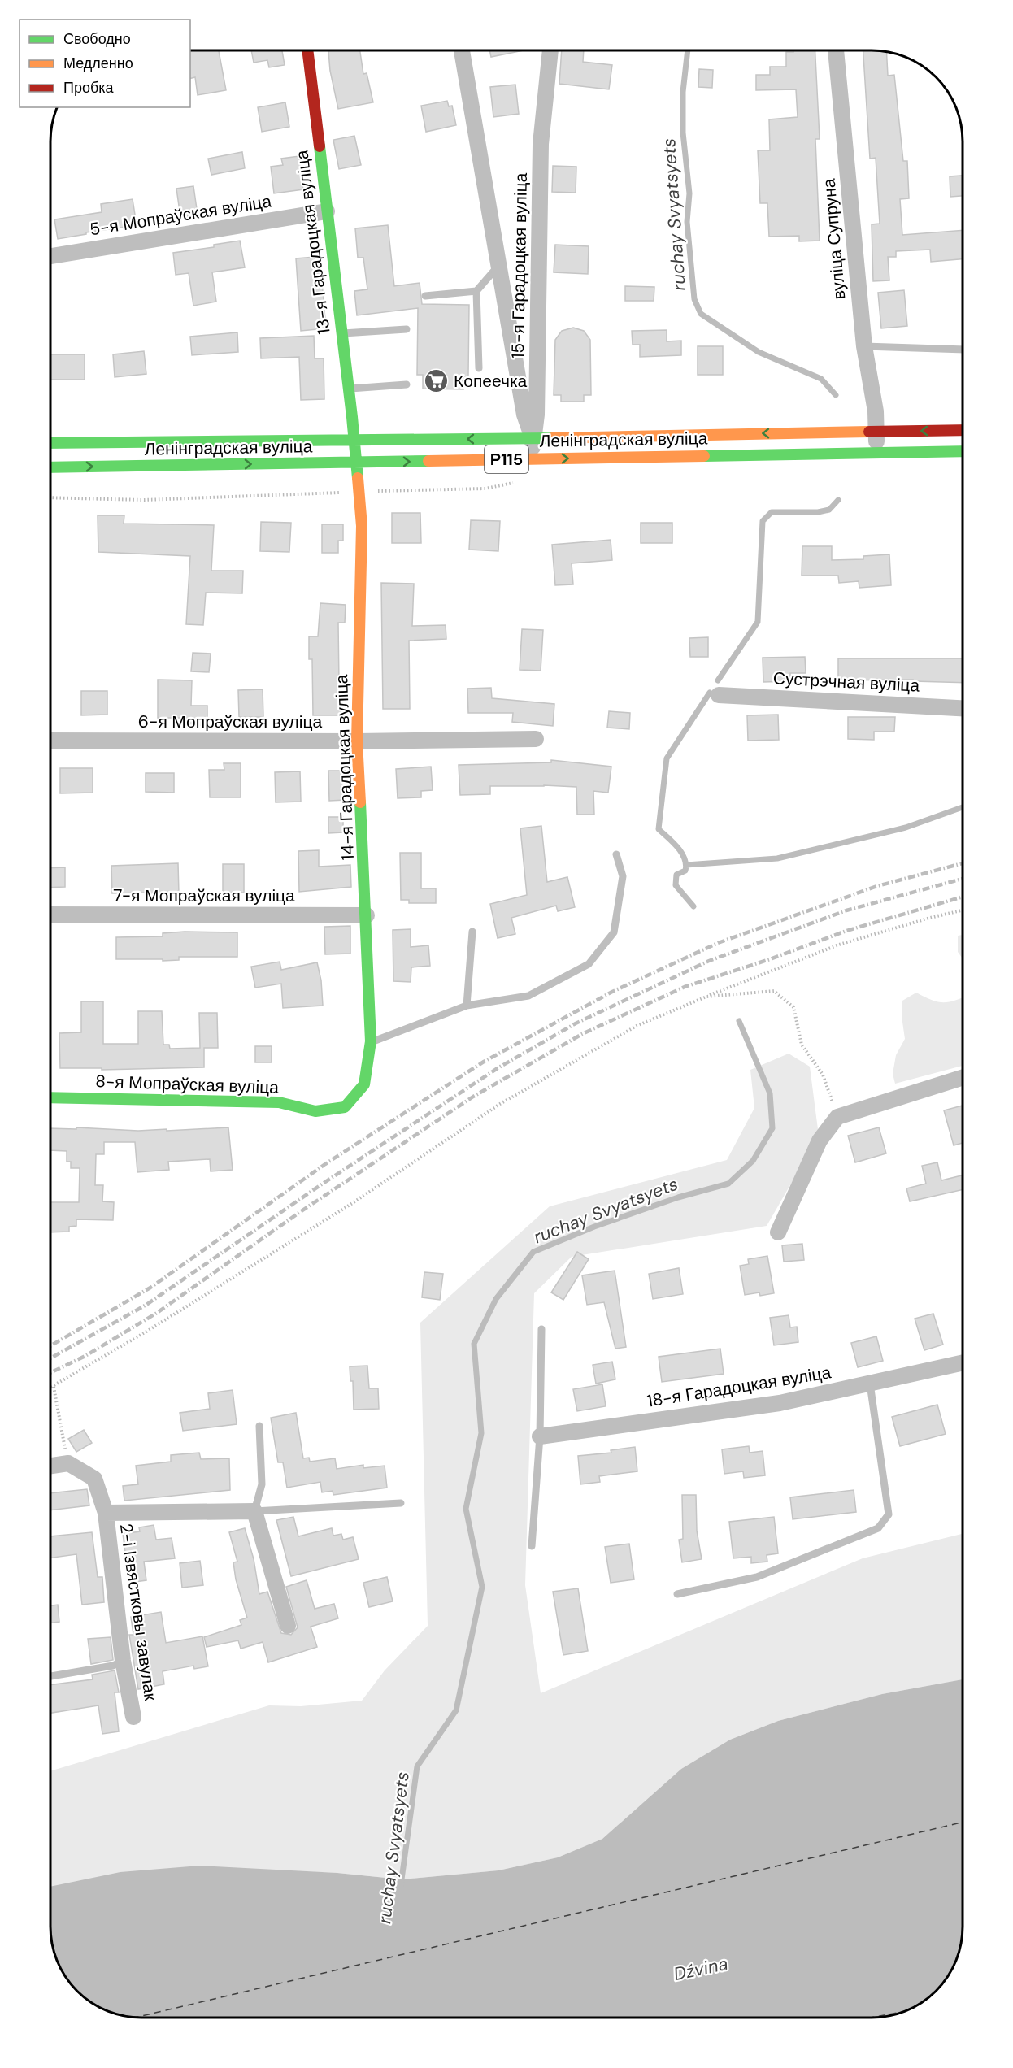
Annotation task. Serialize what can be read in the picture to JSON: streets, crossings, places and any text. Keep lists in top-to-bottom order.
{
  "streets": {
    "main road": [
      "13-я Гарадоцкая вуліца",
      "Ленінградская вуліца",
      "Р115",
      "14-я Гарадоцкая вуліца",
      "8-я Мопраўская вуліца"
    ],
    "street": [
      "5-я Мопраўская вуліца",
      "вуліца Супруна",
      "15-я Гарадоцкая вуліца",
      "Сустрэчная вуліца",
      "6-я Мопраўская вуліца",
      "7-я Мопраўская вуліца",
      "18-я Гарадоцкая вуліца",
      "2-і Ізвястковы завулак"
    ]
  },
  "crossings": [
    ["5-я Мопраўская вуліца", "13-я Гарадоцкая вуліца"],
    ["вуліца Супруна", "Ленінградская вуліца"],
    ["13-я Гарадоцкая вуліца", "Ленінградская вуліца"],
    ["13-я Гарадоцкая вуліца", "14-я Гарадоцкая вуліца"],
    ["15-я Гарадоцкая вуліца", "Ленінградская вуліца"],
    ["Ленінградская вуліца", "14-я Гарадоцкая вуліца"],
    ["6-я Мопраўская вуліца", "14-я Гарадоцкая вуліца"],
    ["14-я Гарадоцкая вуліца", "7-я Мопраўская вуліца"],
    ["14-я Гарадоцкая вуліца", "8-я Мопраўская вуліца"]
  ],
  "water": ["ruchay Svyatsyets", "Dźvina"],
  "places": {
    "supermarket": ["Копеечка"]
  },
  "legend": ["Свободно", "Медленно", "Пробка"]
}
